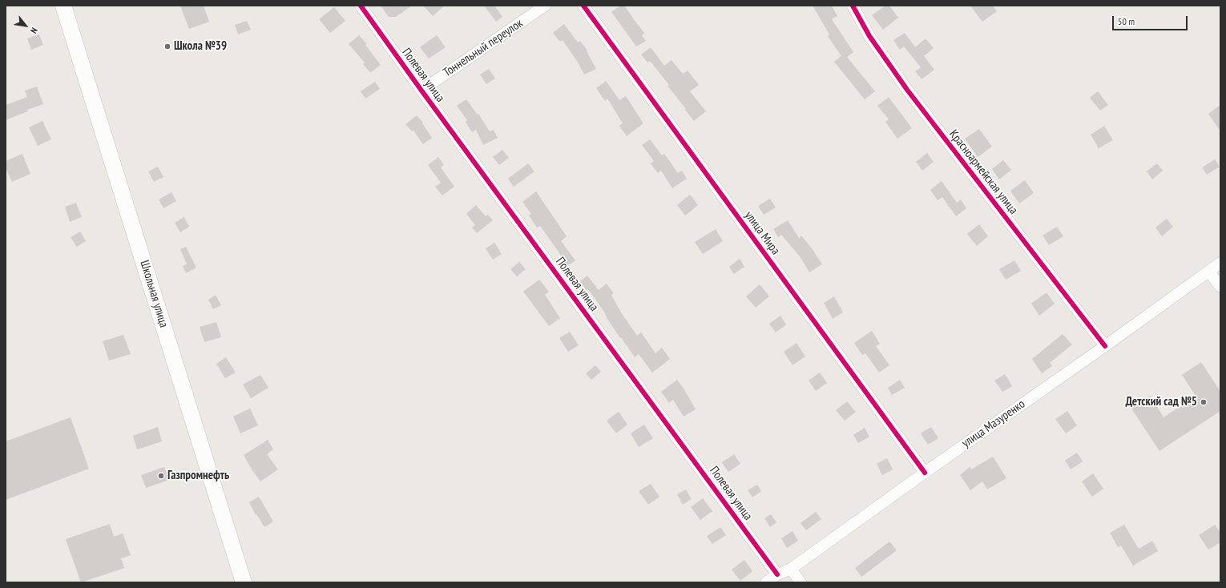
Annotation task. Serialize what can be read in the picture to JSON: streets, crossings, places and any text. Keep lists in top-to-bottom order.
{
  "streets": {
    "main road": ["Школьная улица"],
    "street": [
      "Тоннельный переулок",
      "Полевая улица",
      "Красноармейская улица",
      "улица Мира",
      "улица Мазуренко"
    ]
  },
  "crossings": [
    ["Тоннельный переулок", "Полевая улица"],
    ["Полевая улица", "улица Мазуренко"],
    ["Красноармейская улица", "улица Мазуренко"],
    ["улица Мира", "улица Мазуренко"]
  ],
  "places": ["Школа №39", "Детский сад №5", "Газпромнефть"],
  "scale_bar": "50 m",
  "north": "bottom right"
}
